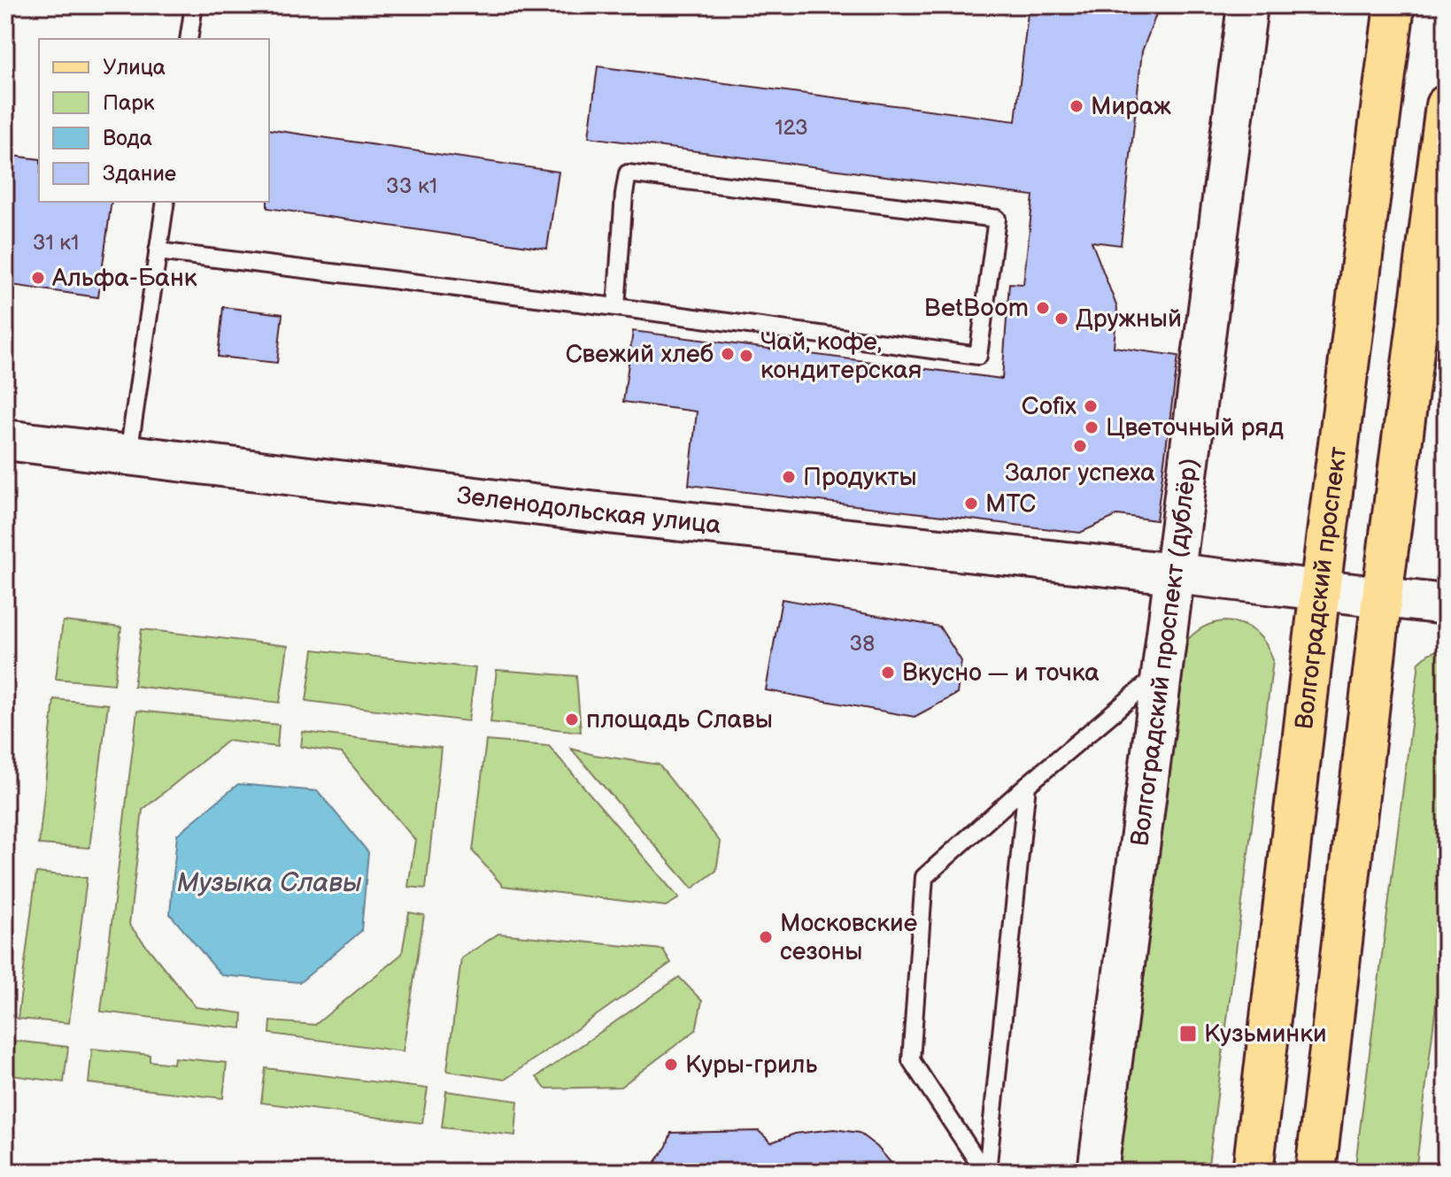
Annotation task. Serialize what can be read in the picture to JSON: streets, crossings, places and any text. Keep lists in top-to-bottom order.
{
  "streets": {
    "main road": ["Волгоградский проспект"],
    "street": ["Зеленодольская улица", "Волгоградский проспект (дублёр)"]
  },
  "crossings": [
    ["Зеленодольская улица", "Волгоградский проспект"],
    ["Зеленодольская улица", "Волгоградский проспект (дублёр)"]
  ],
  "water": ["Музыка Славы"],
  "places": {
    "other": [
      "Мираж",
      "Альфа-Банк",
      "BetBoom",
      "Дружный",
      "Свежий хлеб",
      "Чай, кофе, кондитерская",
      "Cofix",
      "Цветочный ряд",
      "Залог успеха",
      "Продукты",
      "МТС",
      "Вкусно — и точка",
      "площадь Славы",
      "Московские сезоны",
      "Куры-гриль"
    ],
    "transit": ["Кузьминки"]
  },
  "house_numbers": [
    "123",
    "33 к1",
    "31 к1",
    "38"
  ],
  "legend": [
    "Улица",
    "Парк",
    "Вода",
    "Здание"
  ]
}
